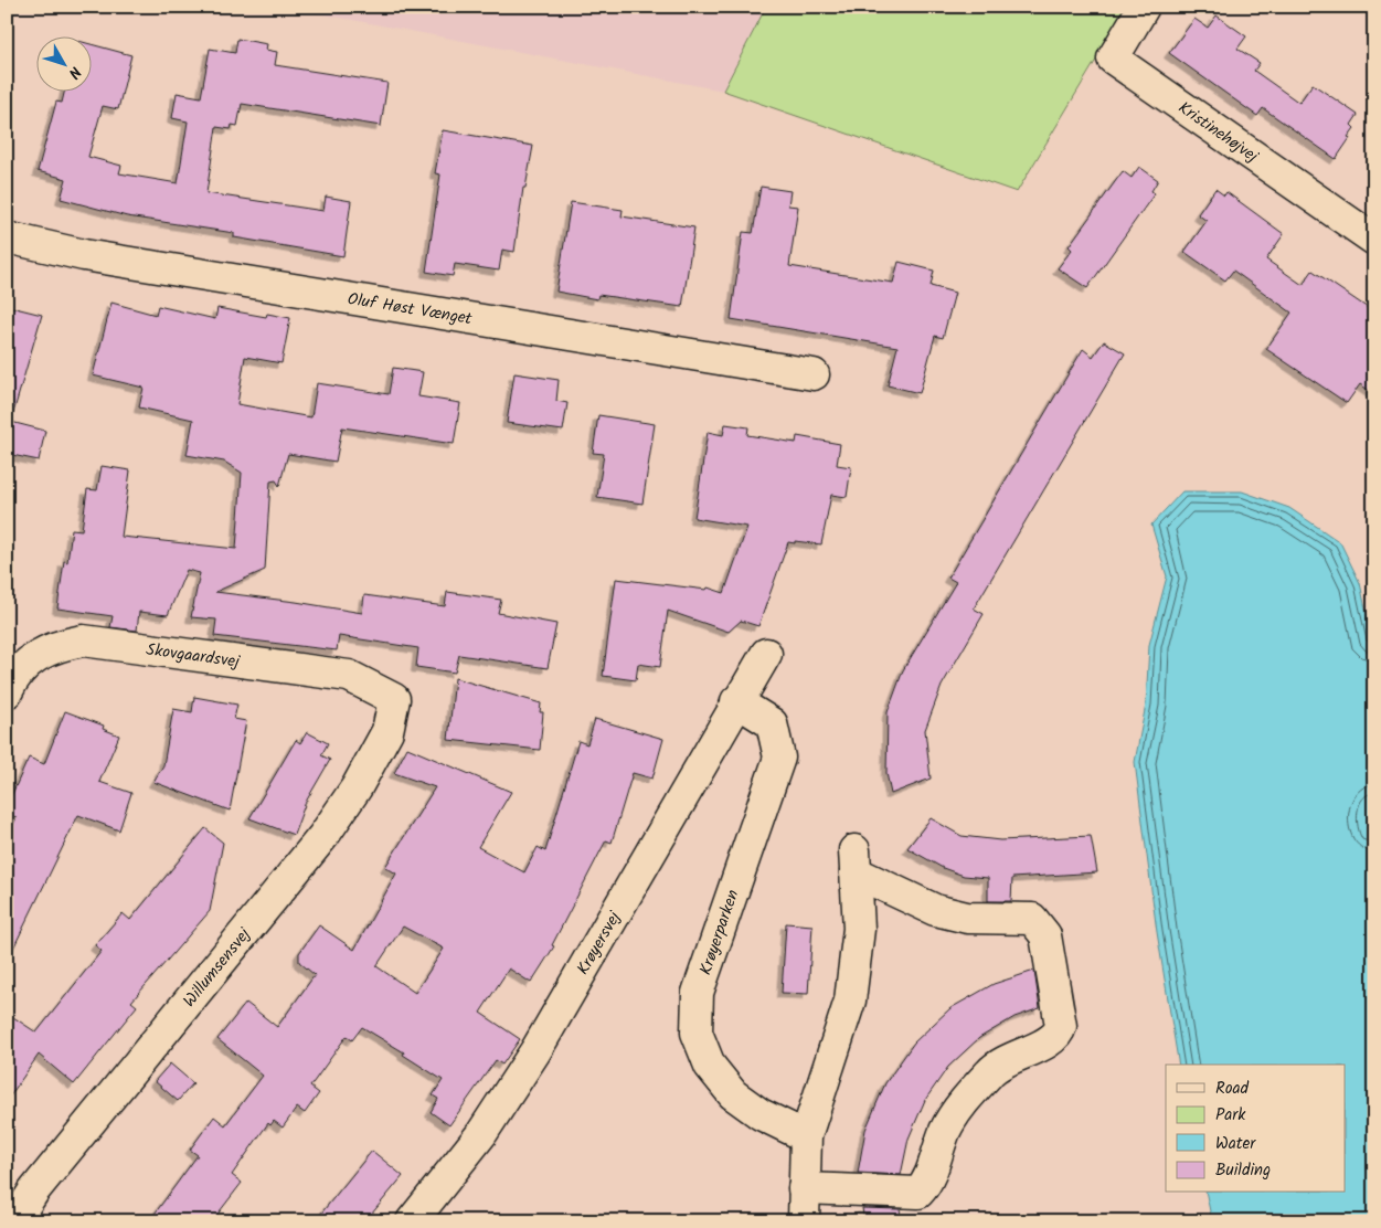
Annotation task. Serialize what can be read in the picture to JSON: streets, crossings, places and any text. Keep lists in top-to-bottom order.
{
  "streets": {
    "street": [
      "Kristinehøjvej",
      "Oluf Høst Vænget",
      "Skovgaardsvej",
      "Krøyerparken",
      "Krøyersvej",
      "Willumsensvej"
    ]
  },
  "crossings": [
    ["Skovgaardsvej", "Willumsensvej"],
    ["Krøyerparken", "Krøyersvej"]
  ],
  "legend": [
    "Road",
    "Park",
    "Water",
    "Building"
  ],
  "north": "bottom right"
}
